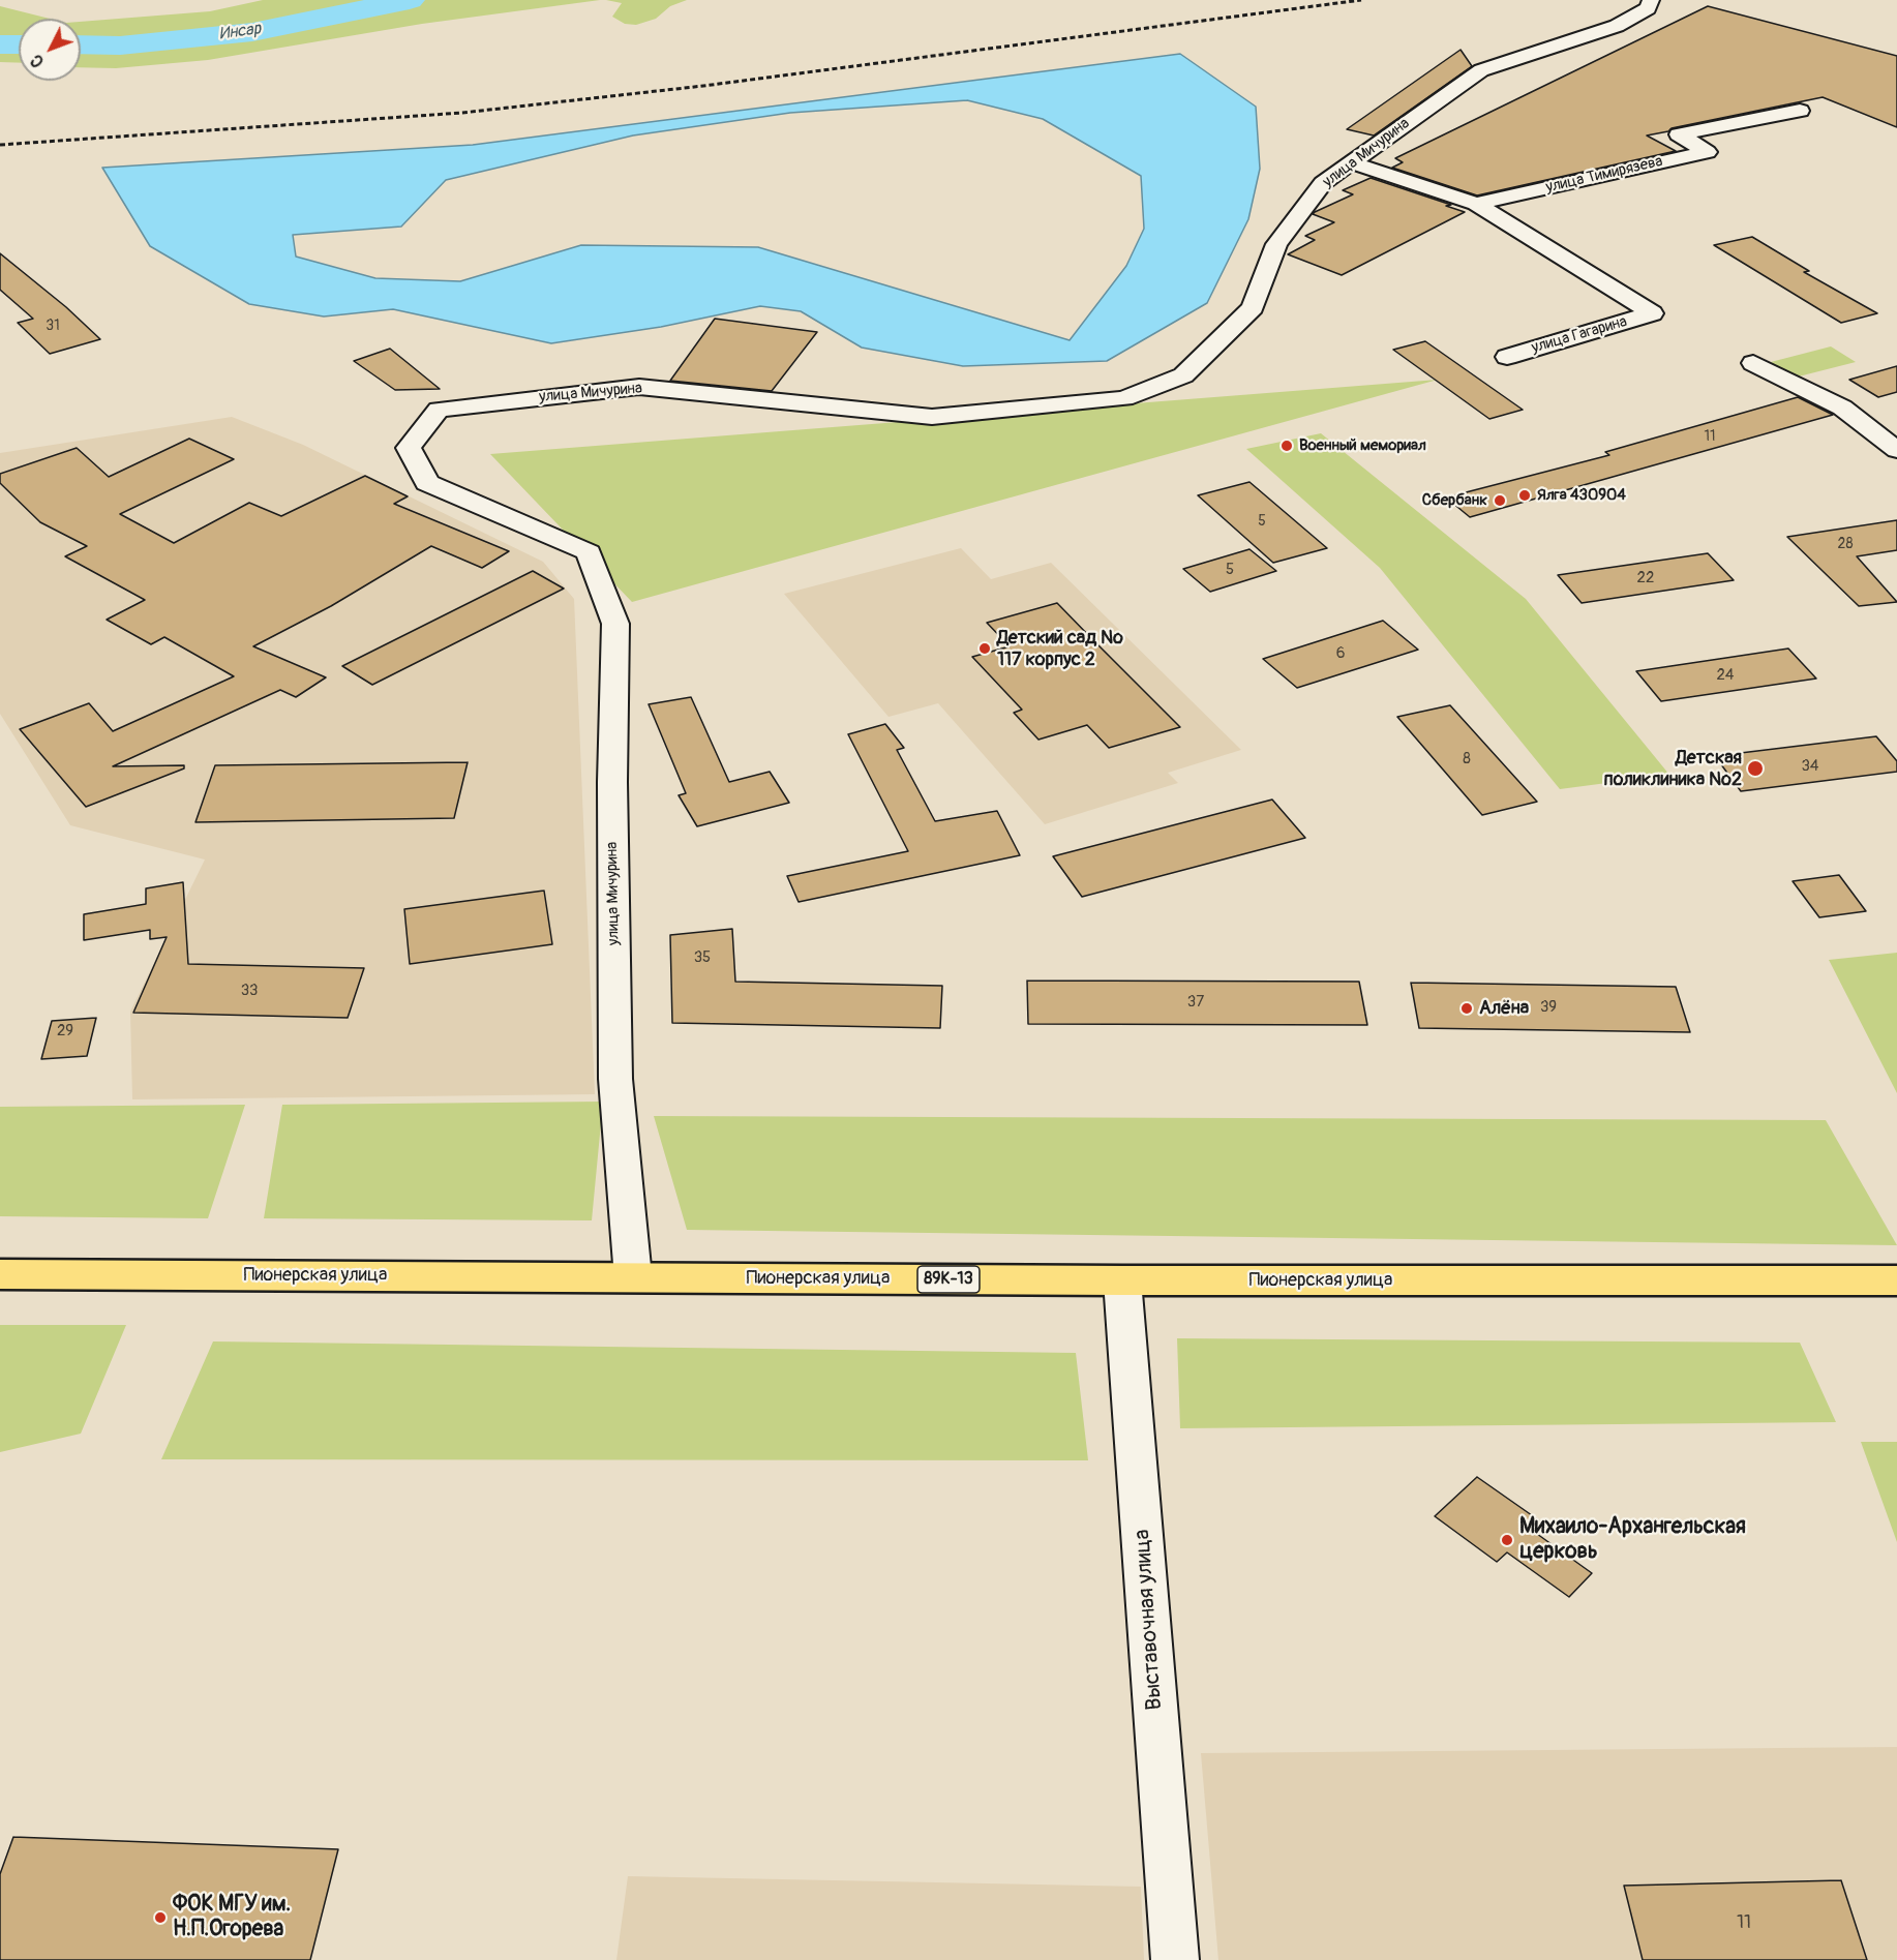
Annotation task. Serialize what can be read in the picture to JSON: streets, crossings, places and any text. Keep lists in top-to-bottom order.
{
  "streets": {
    "main road": ["Пионерская улица", "89К-13"],
    "street": [
      "улица Мичурина",
      "улица Тимирязева",
      "улица Гагарина",
      "Выставочная улица"
    ]
  },
  "crossings": [
    ["улица Мичурина", "Пионерская улица"],
    ["улица Тимирязева", "улица Гагарина"],
    ["Пионерская улица", "Выставочная улица"]
  ],
  "water": ["Инсар"],
  "places": [
    "Военный мемориал",
    "Ялга 430904",
    "Сбербанк",
    "Детский сад № 117 корпус 2",
    "Детская поликлиника №2",
    "Алёна",
    "Михаило-Архангельская церковь",
    "ФОК МГУ им. Н.П.Огорева"
  ],
  "house_numbers": [
    "31",
    "11",
    "5",
    "28",
    "5",
    "22",
    "6",
    "24",
    "8",
    "34",
    "35",
    "33",
    "37",
    "39",
    "29",
    "11"
  ],
  "north": "bottom left"
}
